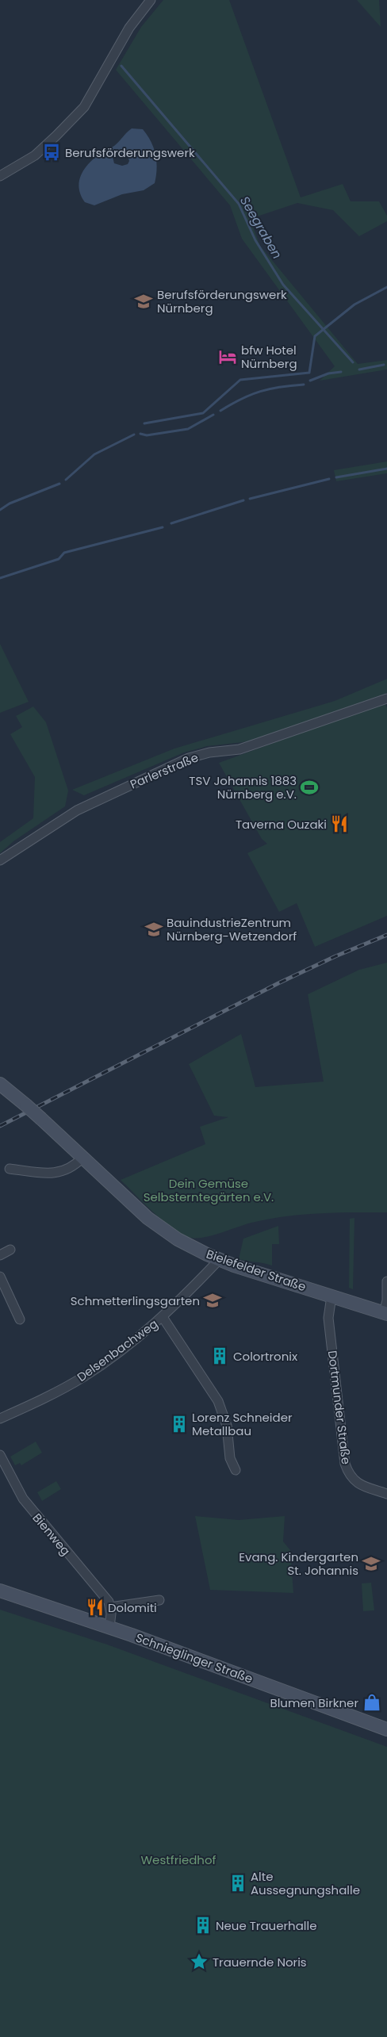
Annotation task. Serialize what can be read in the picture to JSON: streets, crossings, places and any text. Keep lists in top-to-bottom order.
{
  "streets": {
    "street": [
      "Parlerstraße",
      "Bielefelder Straße",
      "Delsenbachweg",
      "Dortmunder Straße",
      "Bienweg",
      "Schnieglinger Straße"
    ]
  },
  "crossings": [
    ["Bielefelder Straße", "Delsenbachweg"],
    ["Bielefelder Straße", "Dortmunder Straße"]
  ],
  "water": ["Seegraben"],
  "parks": ["Dein Gemüse Selbsterntegärten e.V.", "Westfriedhof"],
  "places": {
    "bus stop": ["Berufsförderungswerk"],
    "school or university": [
      "Berufsförderungswerk Nürnberg",
      "BauindustrieZentrum Nürnberg-Wetzendorf",
      "Schmetterlingsgarten",
      "Evang. Kindergarten St. Johannis"
    ],
    "hotel": ["bfw Hotel Nürnberg"],
    "sports": ["TSV Johannis 1883 Nürnberg e.V."],
    "restaurant": ["Taverna Ouzaki", "Dolomiti"],
    "building": [
      "Colortronix",
      "Lorenz Schneider Metallbau",
      "Alte Aussegnungshalle",
      "Neue Trauerhalle"
    ],
    "shop": ["Blumen Birkner"],
    "place": ["Trauernde Noris"]
  }
}
